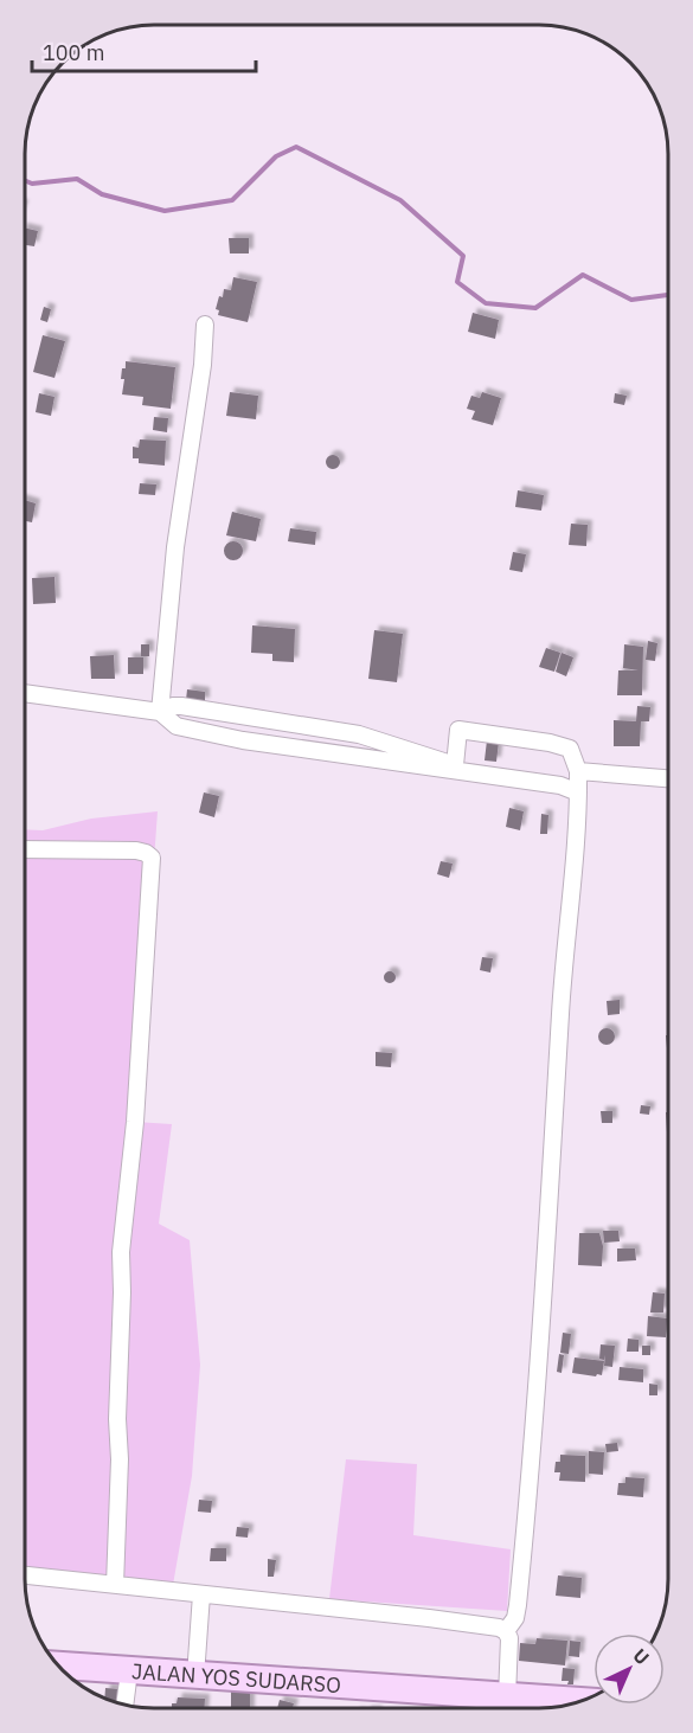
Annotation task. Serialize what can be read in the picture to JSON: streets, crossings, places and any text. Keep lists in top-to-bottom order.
{
  "streets": {
    "main road": ["JALAN YOS SUDARSO"]
  },
  "scale_bar": "100 m",
  "north": "top right"
}
